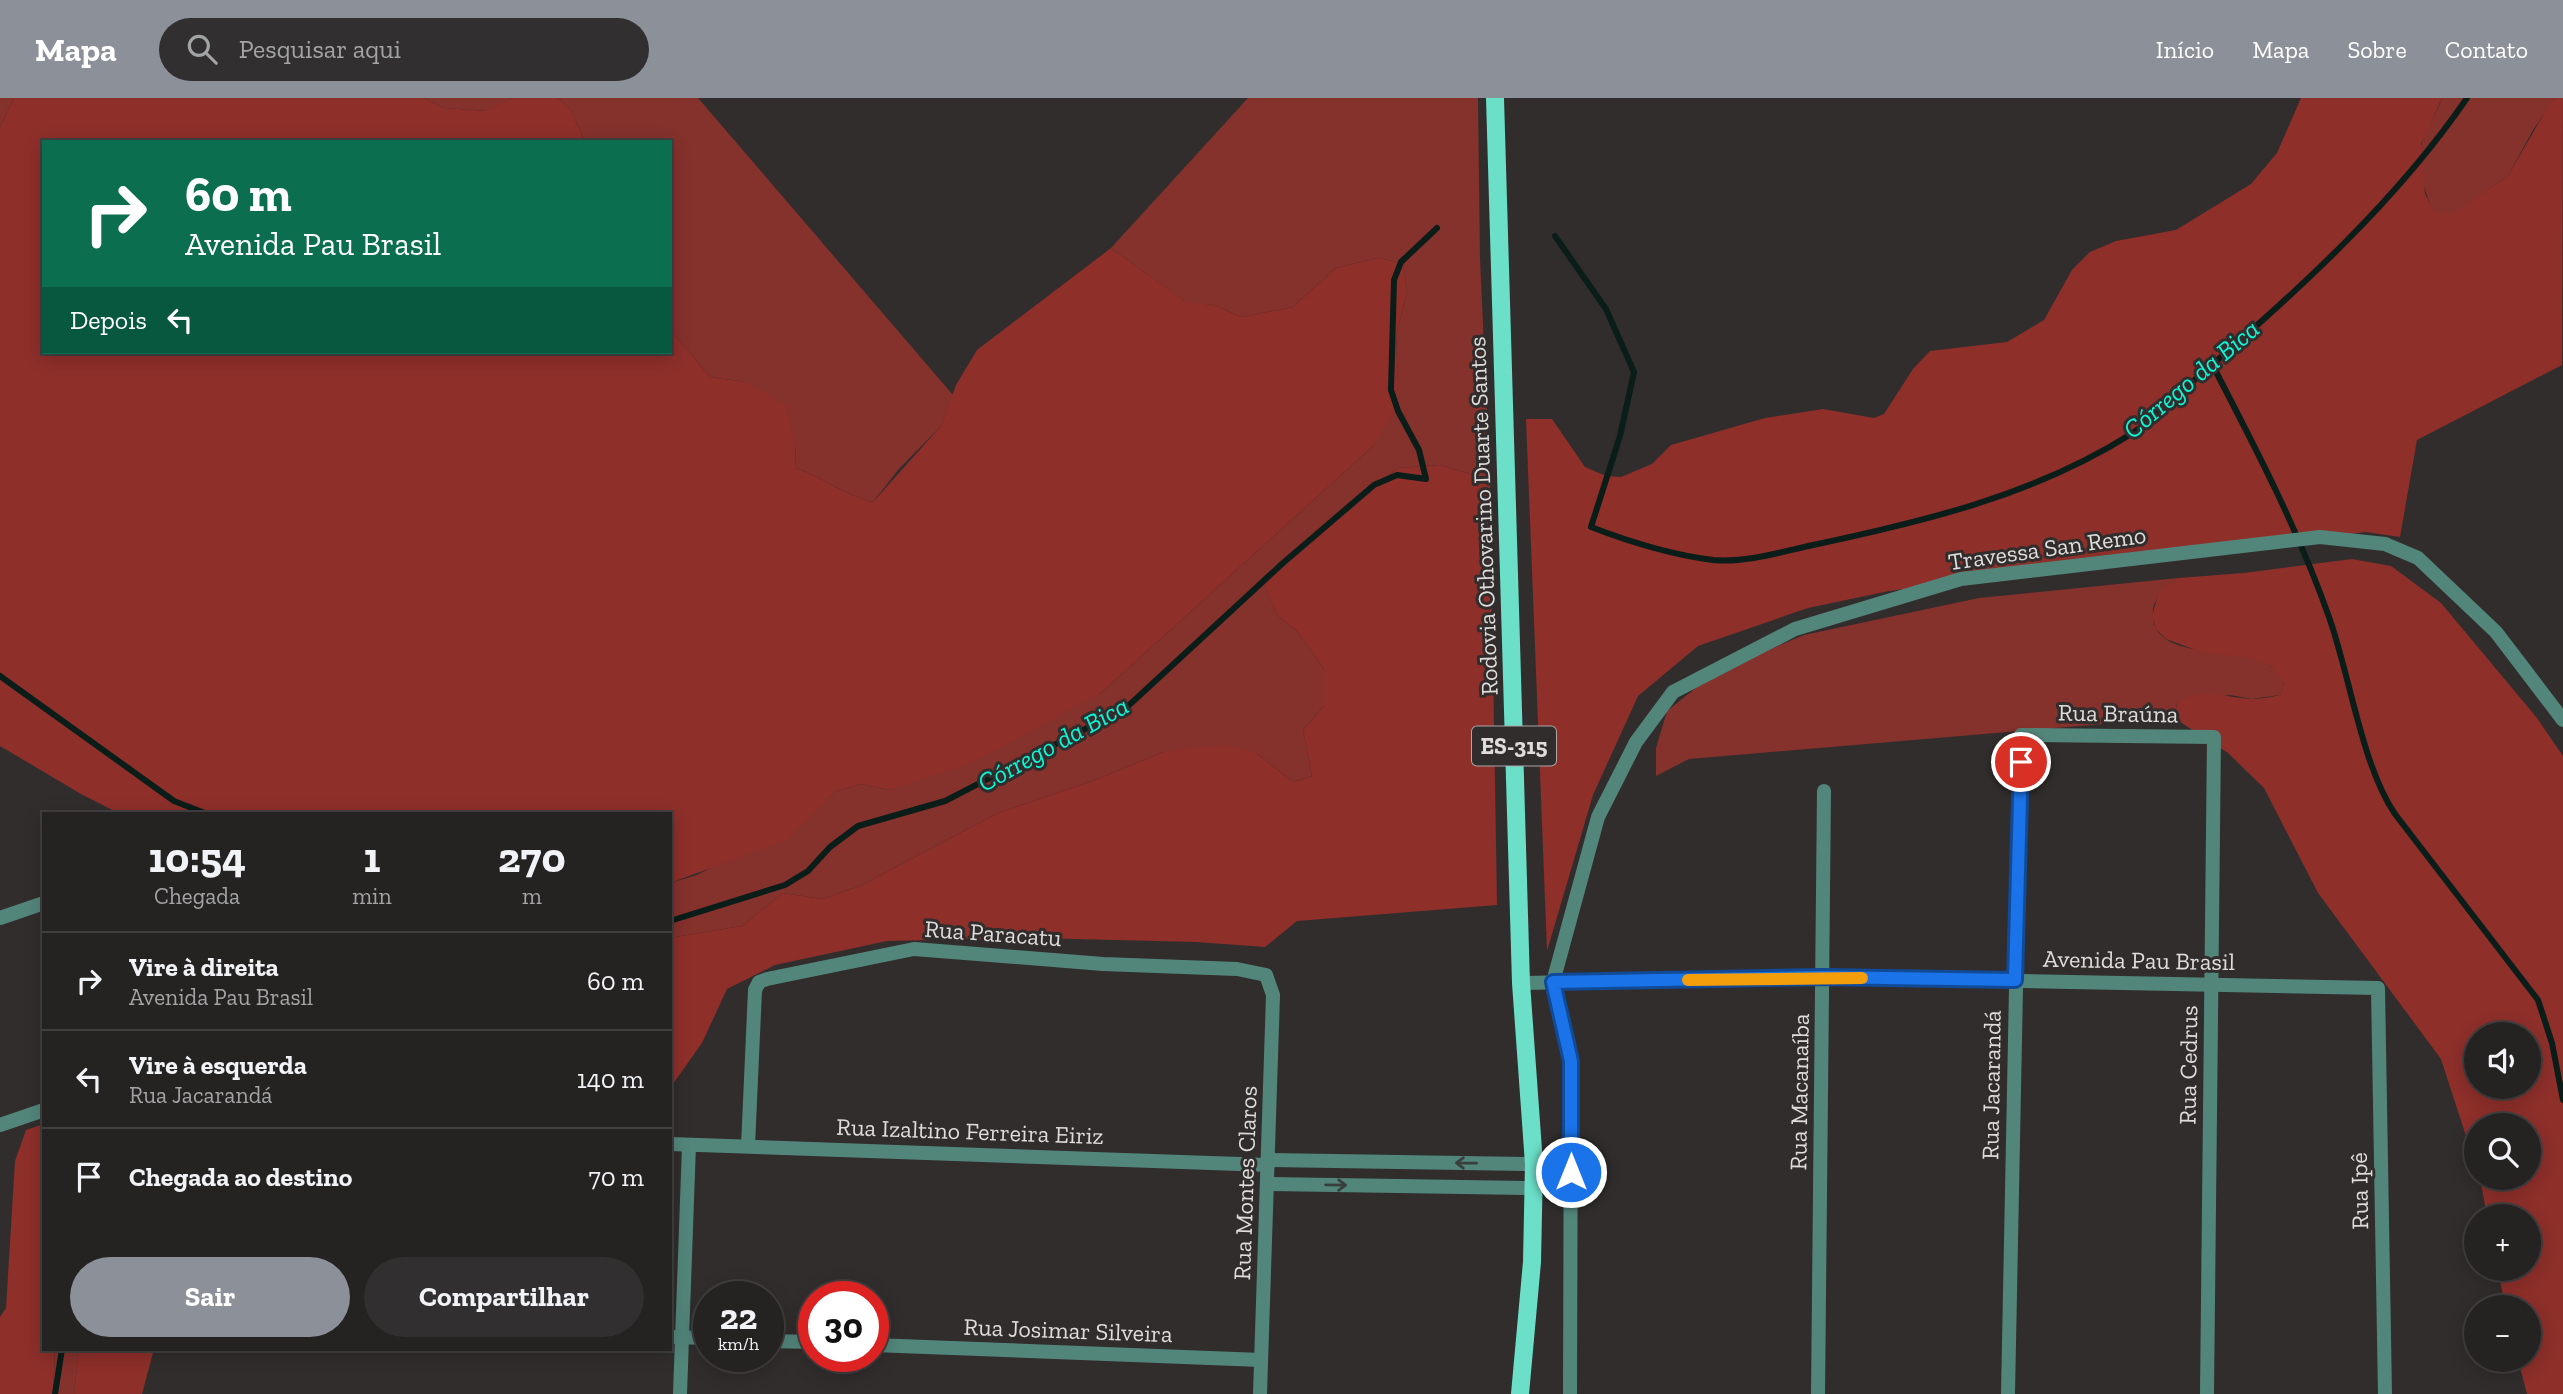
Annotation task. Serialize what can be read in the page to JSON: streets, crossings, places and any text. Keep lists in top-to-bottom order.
{
  "streets": {
    "main road": ["Rodovia Othovarino Duarte Santos", "ES-315"],
    "street": [
      "Travessa San Remo",
      "Rua Braúna",
      "Rua Paracatu",
      "Avenida Pau Brasil",
      "Rua Cedrus",
      "Rua Jacarandá",
      "Rua Macanaíba",
      "Rua Izaltino Ferreira Eiriz",
      "Rua Montes Claros",
      "Rua Ipê",
      "Rua Josimar Silveira"
    ]
  },
  "crossings": [
    ["Rodovia Othovarino Duarte Santos", "Avenida Pau Brasil"],
    ["Rodovia Othovarino Duarte Santos", "Rua Izaltino Ferreira Eiriz"],
    ["Travessa San Remo", "Avenida Pau Brasil"],
    ["Rua Braúna", "Rua Cedrus"],
    ["Rua Braúna", "Rua Jacarandá"],
    ["Rua Paracatu", "Rua Izaltino Ferreira Eiriz"],
    ["Rua Paracatu", "Rua Montes Claros"],
    ["Avenida Pau Brasil", "Rua Cedrus"],
    ["Avenida Pau Brasil", "Rua Jacarandá"],
    ["Avenida Pau Brasil", "Rua Macanaíba"],
    ["Avenida Pau Brasil", "Rua Ipê"],
    ["Rua Izaltino Ferreira Eiriz", "Rua Montes Claros"],
    ["Rua Montes Claros", "Rua Josimar Silveira"]
  ],
  "water": ["Córrego da Bica"],
  "page": {
    "header": "Mapa",
    "search": "Pesquisar aqui",
    "nav": [
      "Início",
      "Mapa",
      "Sobre",
      "Contato"
    ],
    "turn": ["60 m", "Avenida Pau Brasil"],
    "then": "Depois",
    "eta": [
      "10:54",
      "Chegada",
      "1",
      "min",
      "270",
      "m"
    ],
    "list": [
      {
        "name": "Vire à direita",
        "note": "Avenida Pau Brasil",
        "value": "60 m"
      },
      {
        "name": "Vire à esquerda",
        "note": "Rua Jacarandá",
        "value": "140 m"
      },
      {
        "name": "Chegada ao destino",
        "value": "70 m"
      }
    ],
    "map_buttons": ["+", "−"],
    "buttons": ["Sair", "Compartilhar"],
    "speed": "22 km/h",
    "limit": "30"
  }
}
